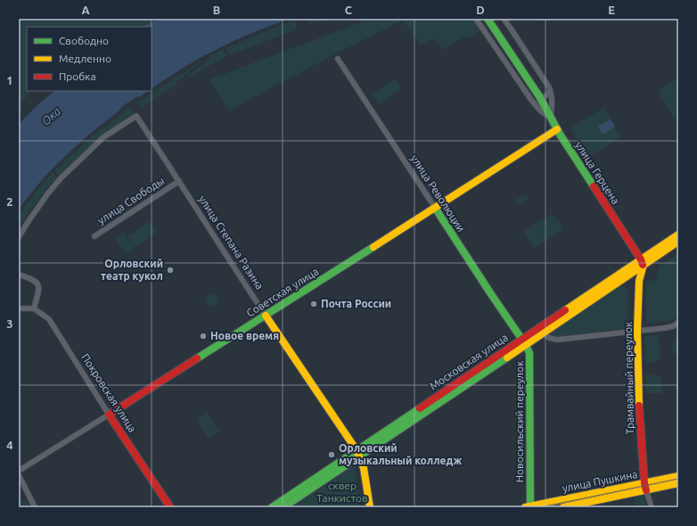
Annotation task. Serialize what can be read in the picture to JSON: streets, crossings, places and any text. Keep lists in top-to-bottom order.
{
  "streets": {
    "main road": [
      "улица Герцена",
      "улица Революции",
      "улица Степана Разина",
      "Советская улица",
      "Московская улица",
      "Трамвайный переулок",
      "Покровская улица",
      "Новосильский переулок",
      "улица Пушкина"
    ],
    "street": ["улица Свободы"]
  },
  "crossings": [
    ["улица Герцена", "Советская улица"],
    ["улица Герцена", "Московская улица"],
    ["улица Герцена", "Трамвайный переулок"],
    ["улица Революции", "Советская улица"],
    ["улица Революции", "Московская улица"],
    ["улица Революции", "Новосильский переулок"],
    ["улица Свободы", "улица Степана Разина"],
    ["улица Степана Разина", "Советская улица"],
    ["улица Степана Разина", "Московская улица"],
    ["Советская улица", "Покровская улица"],
    ["Московская улица", "Трамвайный переулок"],
    ["Московская улица", "Новосильский переулок"],
    ["Трамвайный переулок", "улица Пушкина"],
    ["Новосильский переулок", "улица Пушкина"]
  ],
  "water": ["Ока"],
  "parks": ["сквер Танкистов"],
  "places": [
    "Орловский театр кукол",
    "Почта России",
    "Новое время",
    "Орловский музыкальный колледж"
  ],
  "legend": ["Свободно", "Медленно", "Пробка"],
  "grid": {
    "columns": [
      "A",
      "B",
      "C",
      "D",
      "E"
    ],
    "rows": [
      "1",
      "2",
      "3",
      "4"
    ]
  }
}
